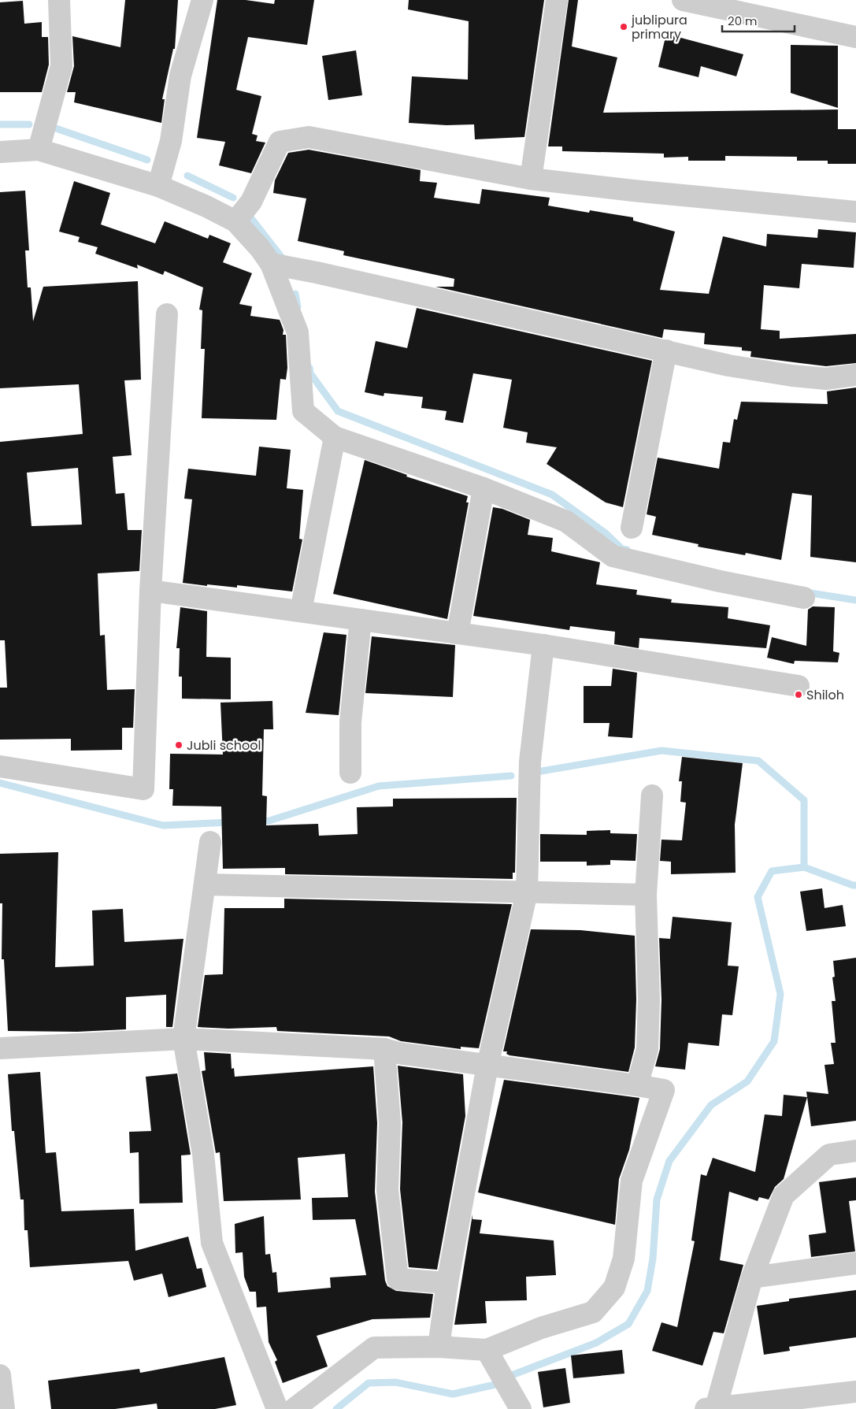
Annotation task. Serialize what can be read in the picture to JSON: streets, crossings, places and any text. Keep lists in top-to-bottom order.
{
  "places": ["jublipura primary", "Shiloh", "Jubli school"],
  "scale_bar": "20 m"
}
